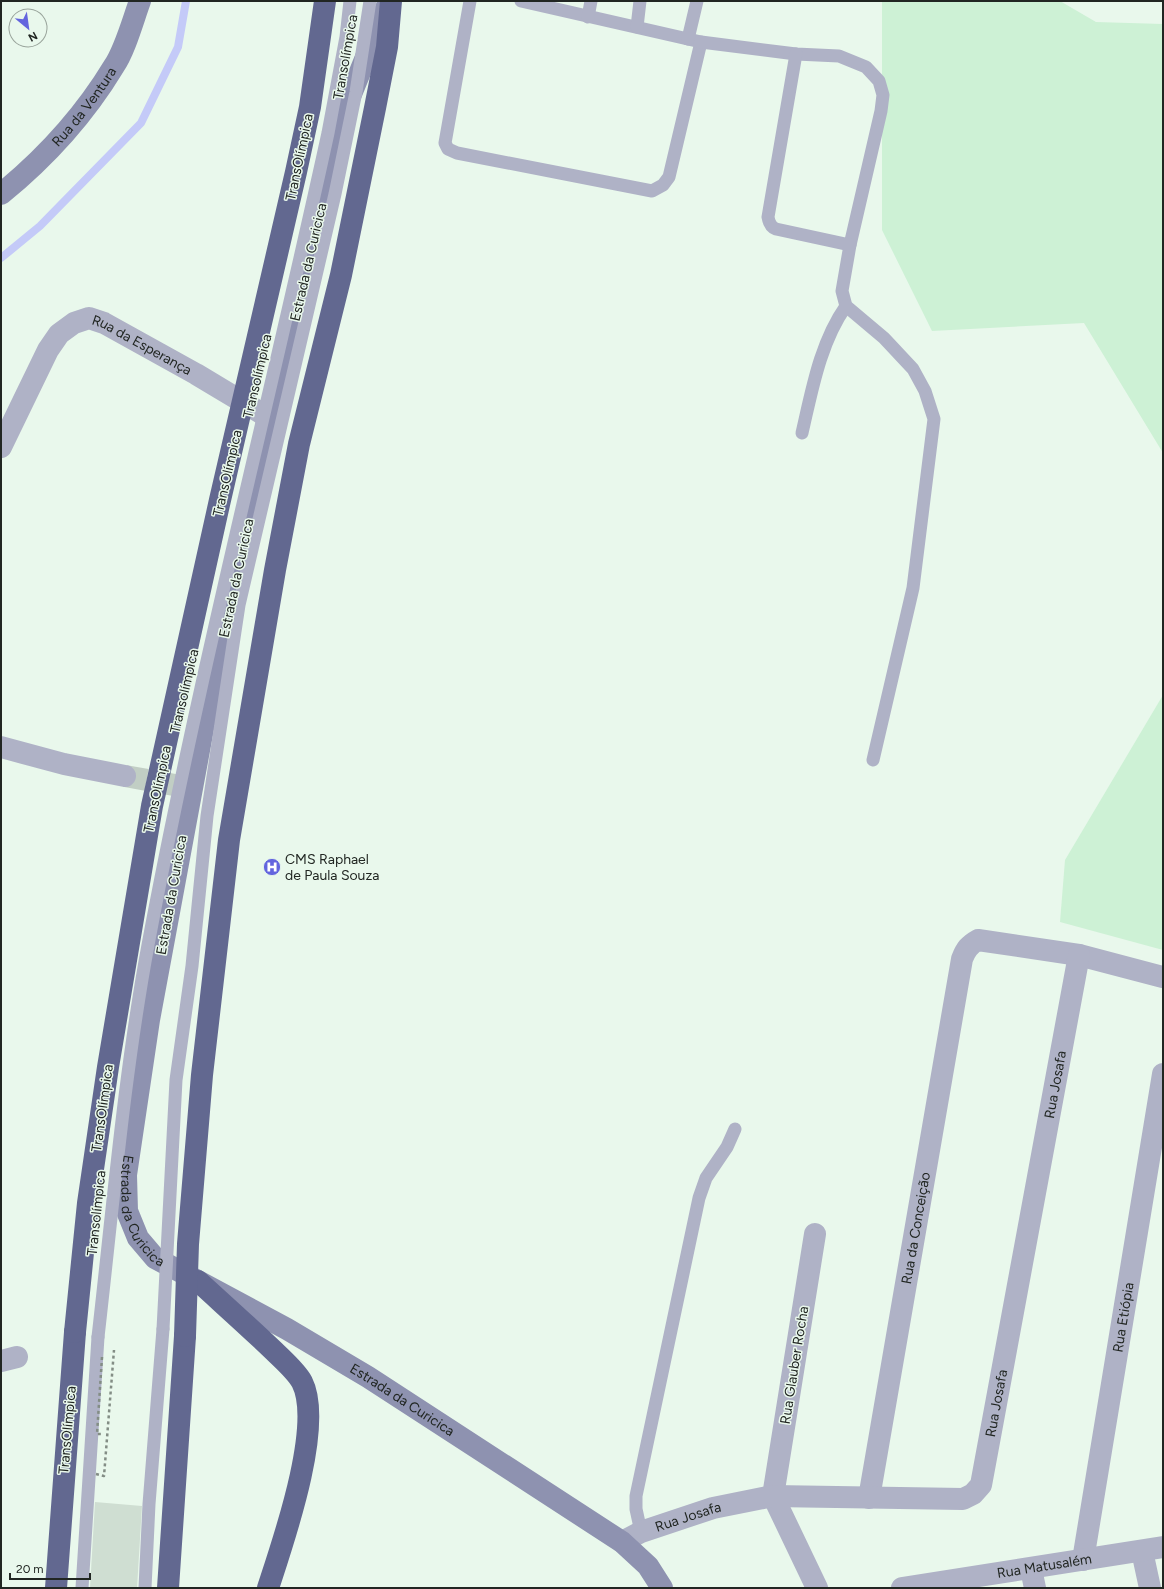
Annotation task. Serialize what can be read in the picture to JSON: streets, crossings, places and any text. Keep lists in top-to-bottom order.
{
  "streets": {
    "highway": ["TransOlímpica"],
    "street": [
      "Rua da Ventura",
      "Estrada da Curicica",
      "Rua da Esperança",
      "Rua Josafa",
      "Rua da Conceição",
      "Rua Etiópia",
      "Rua Glauber Rocha",
      "Rua Matusalém"
    ],
    "lane": ["Transolímpica"]
  },
  "crossings": [
    ["Estrada da Curicica", "Rua da Esperança"],
    ["Estrada da Curicica", "Rua Josafa"],
    ["Rua Josafa", "Rua da Conceição"],
    ["Rua Josafa", "Rua Glauber Rocha"],
    ["Rua Etiópia", "Rua Matusalém"]
  ],
  "places": {
    "hospital": ["CMS Raphael de Paula Souza"]
  },
  "scale_bar": "20 m",
  "north": "bottom right"
}
